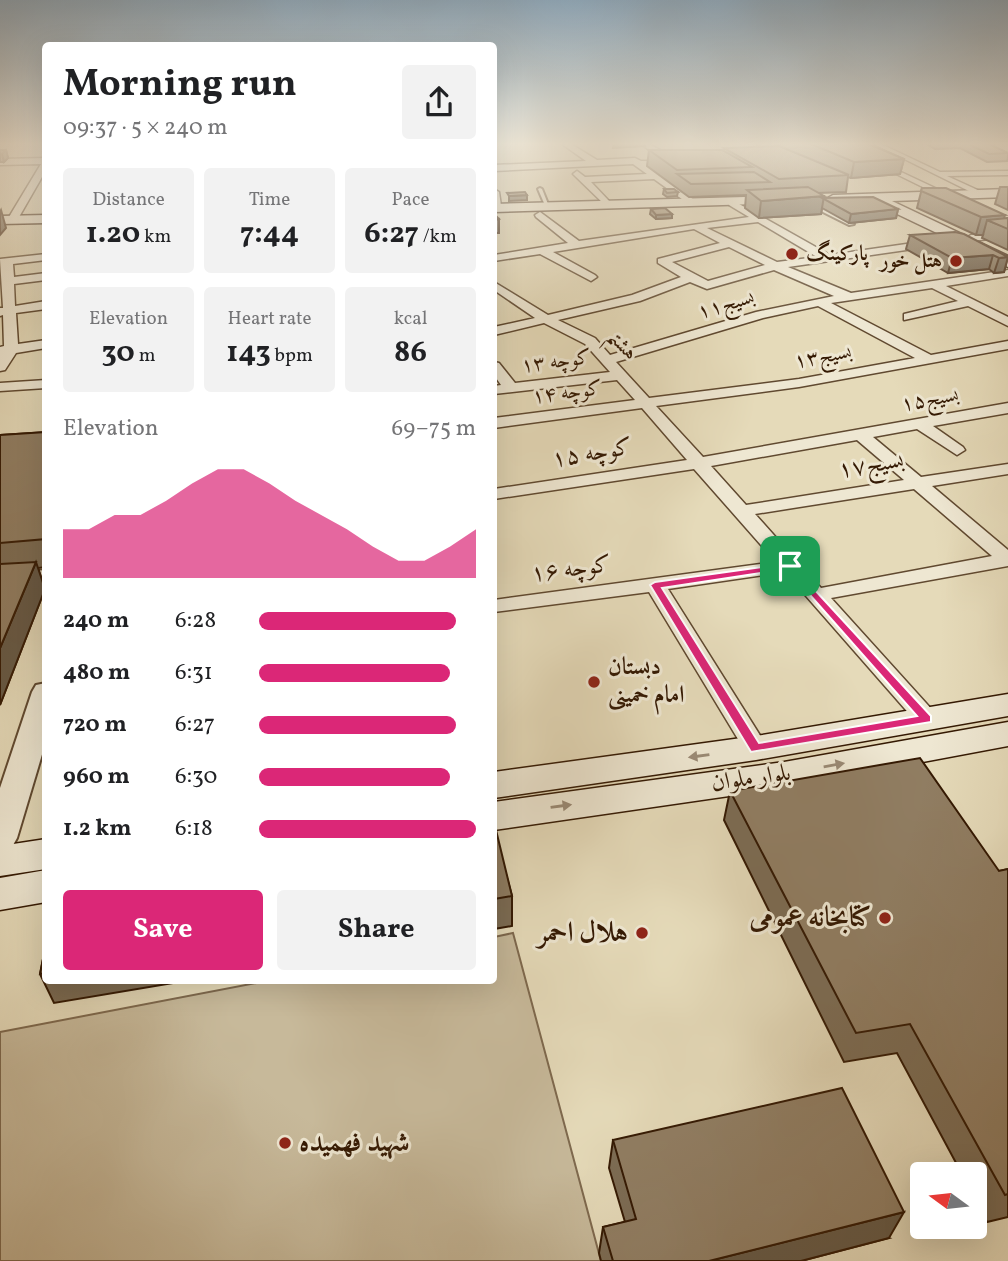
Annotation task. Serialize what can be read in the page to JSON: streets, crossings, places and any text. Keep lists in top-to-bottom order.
{
  "streets": {
    "main road": ["بلوار ملوان"],
    "street": [
      "بسیج۱۱",
      "هشتم",
      "بسیج۱۳",
      "کوچه ۱۳",
      "کوچه ۱۴",
      "بسیج۱۵",
      "کوچه ۱۵",
      "بسیج۱۷",
      "کوچه ۱۶"
    ]
  },
  "crossings": [
    ["بسیج۱۱", "هشتم"],
    ["هشتم", "بسیج۱۳"],
    ["هشتم", "کوچه ۱۳"],
    ["هشتم", "کوچه ۱۴"],
    ["هشتم", "بسیج۱۵"],
    ["هشتم", "کوچه ۱۵"],
    ["هشتم", "بسیج۱۷"],
    ["هشتم", "کوچه ۱۶"],
    ["هشتم", "بلوار ملوان"],
    ["بسیج۱۳", "کوچه ۱۴"],
    ["بسیج۱۵", "کوچه ۱۵"]
  ],
  "places": [
    "پارکینگ",
    "هتل خور",
    "دبستان امام خمینی",
    "کتابخانه عمومی",
    "هلال احمر",
    "شهید فهمیده"
  ],
  "north": "left",
  "page": {
    "heading": ["Morning run", "09:37 · 5 × 240 m"],
    "stats": [
      ["Distance", "1.20 km"],
      ["Time", "7:44"],
      ["Pace", "6:27 /km"],
      ["Elevation", "30 m"],
      ["Heart rate", "143 bpm"],
      ["kcal", "86"]
    ],
    "chart": ["Elevation", "69–75 m"],
    "list": [
      {
        "name": "240 m",
        "note": "6:28"
      },
      {
        "name": "480 m",
        "note": "6:31"
      },
      {
        "name": "720 m",
        "note": "6:27"
      },
      {
        "name": "960 m",
        "note": "6:30"
      },
      {
        "name": "1.2 km",
        "note": "6:18"
      }
    ],
    "buttons": ["Save", "Share"]
  }
}
